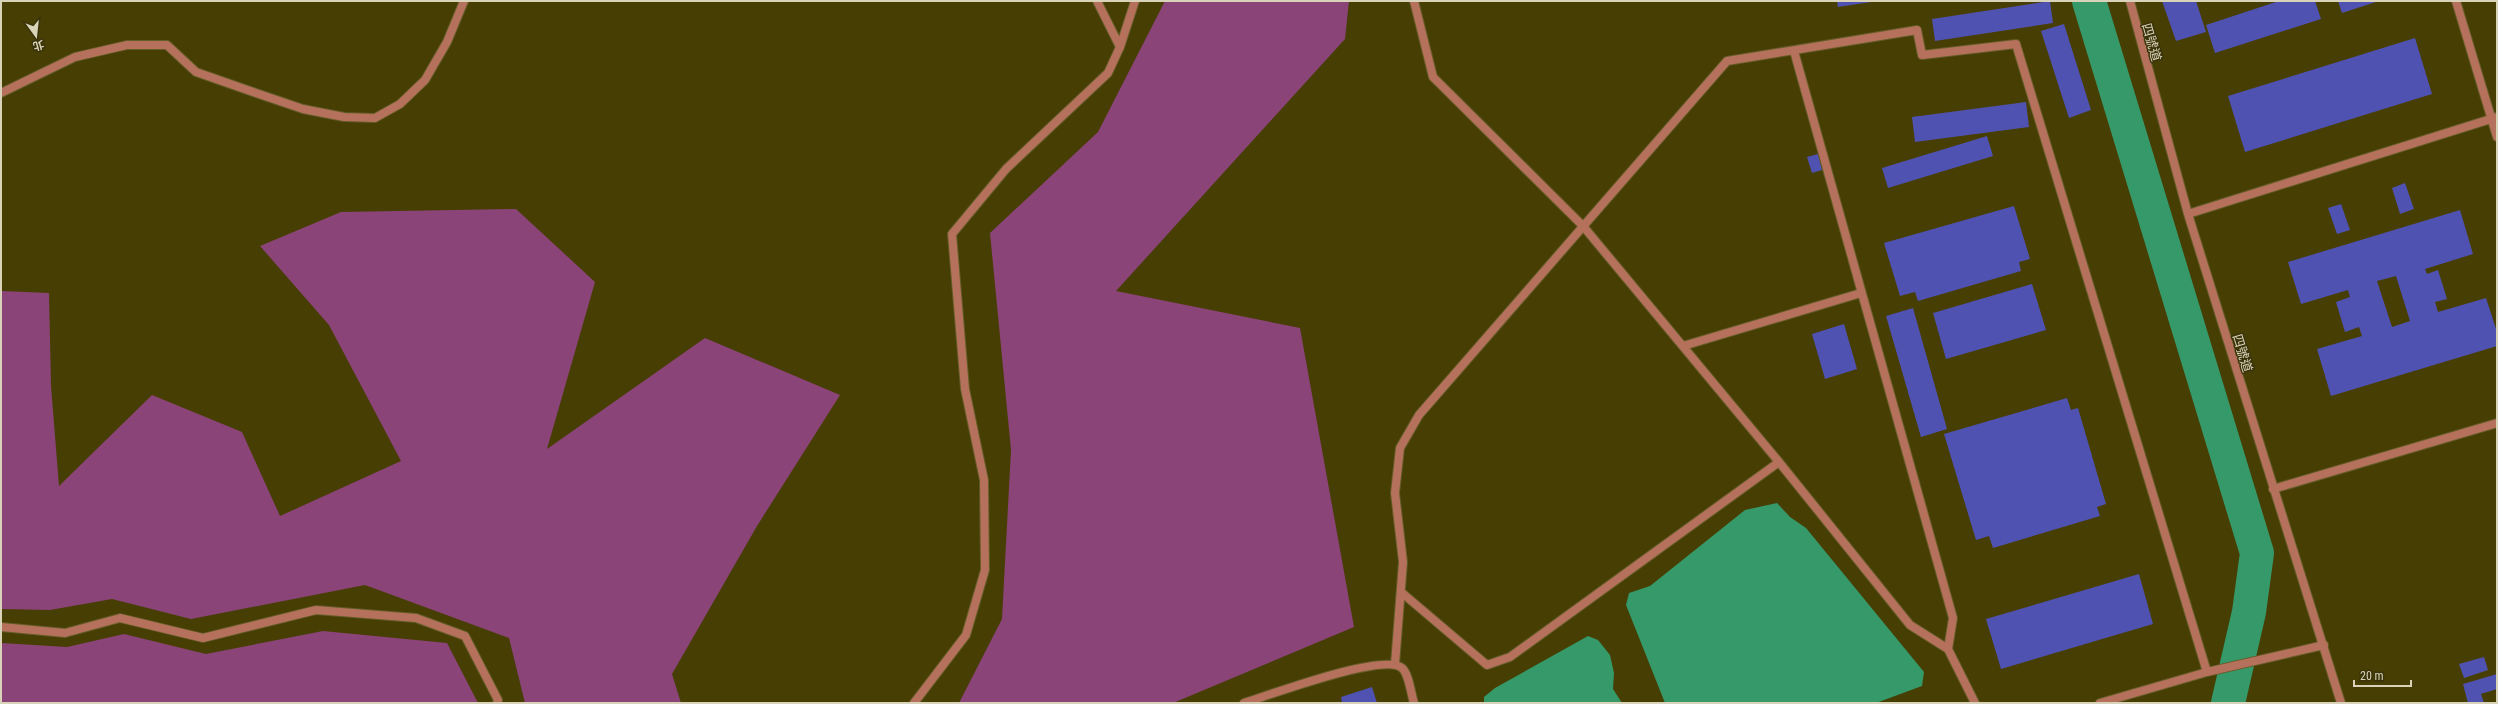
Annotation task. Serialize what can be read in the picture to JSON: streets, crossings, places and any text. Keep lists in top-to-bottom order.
{
  "streets": {
    "street": ["四號道"]
  },
  "scale_bar": "20 m",
  "north": "bottom"
}
